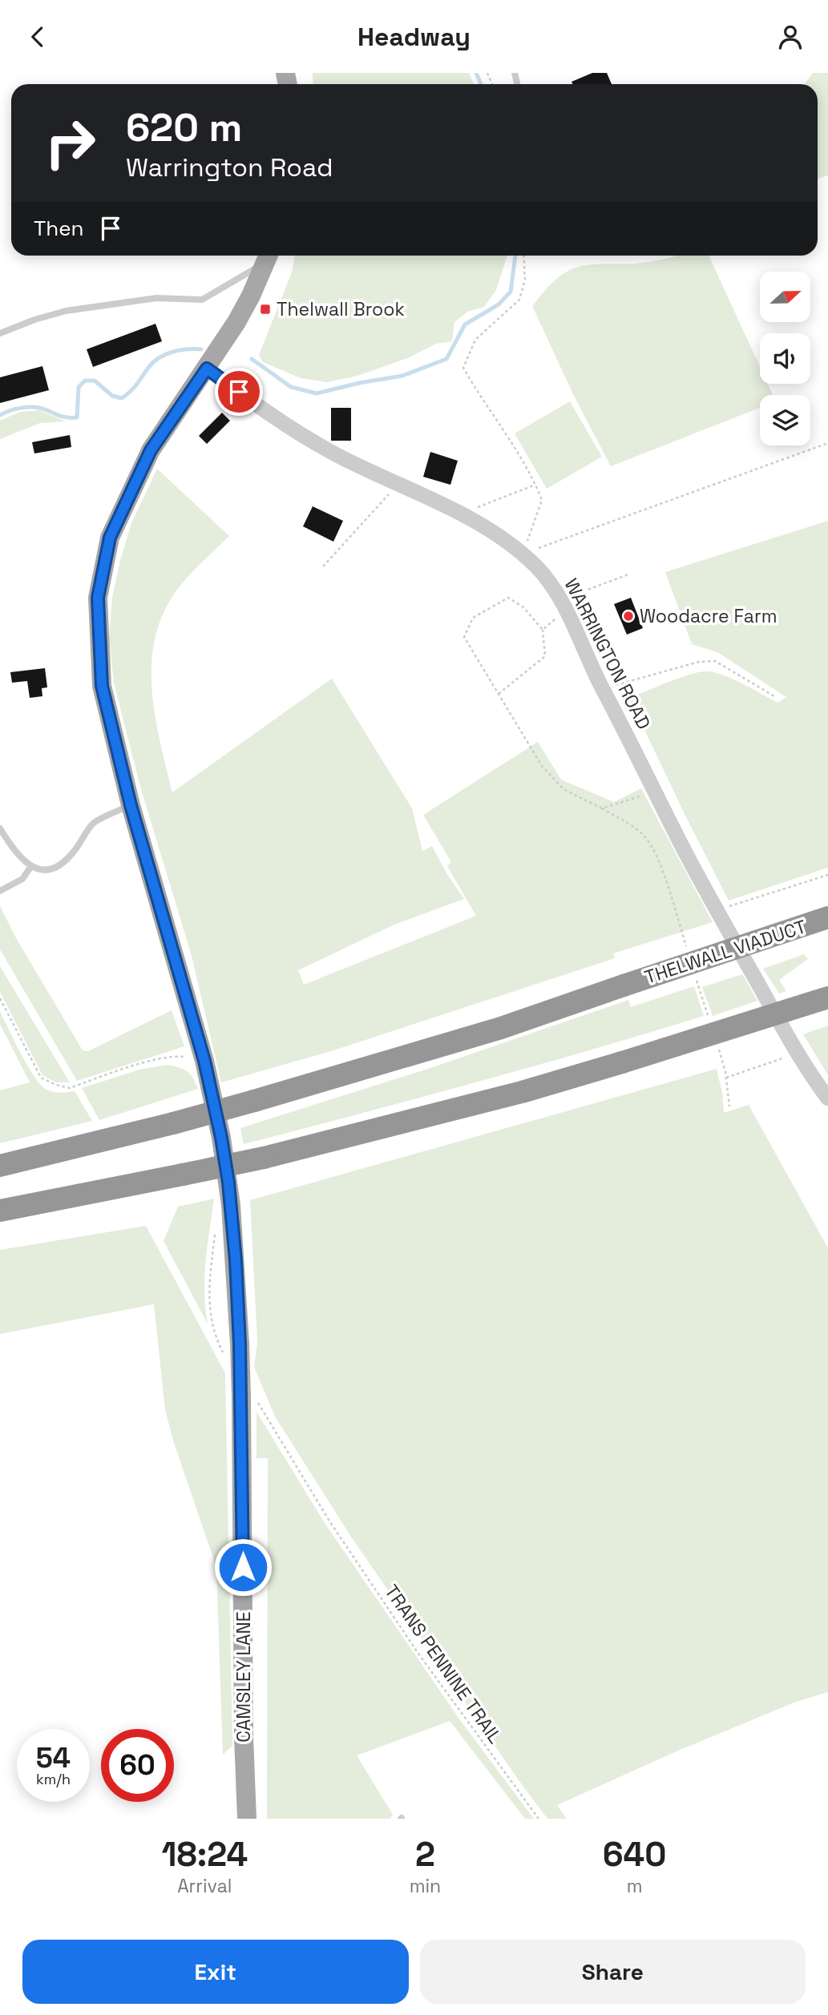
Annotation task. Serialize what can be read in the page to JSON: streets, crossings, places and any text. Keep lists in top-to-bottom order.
{
  "streets": {
    "highway": ["THELWALL VIADUCT"],
    "main road": ["CAMSLEY LANE"],
    "street": ["WARRINGTON ROAD"],
    "path": ["TRANS PENNINE TRAIL"]
  },
  "crossings": [
    ["WARRINGTON ROAD", "CAMSLEY LANE"]
  ],
  "places": {
    "transit": ["Thelwall Brook"],
    "other": ["Woodacre Farm"]
  },
  "north": "right",
  "page": {
    "header": "Headway",
    "turn": ["620 m", "Warrington Road"],
    "then": "Then",
    "speed": "54 km/h",
    "limit": "60",
    "eta": [
      "18:24",
      "Arrival",
      "2",
      "min",
      "640",
      "m"
    ],
    "buttons": ["Exit", "Share"]
  }
}
